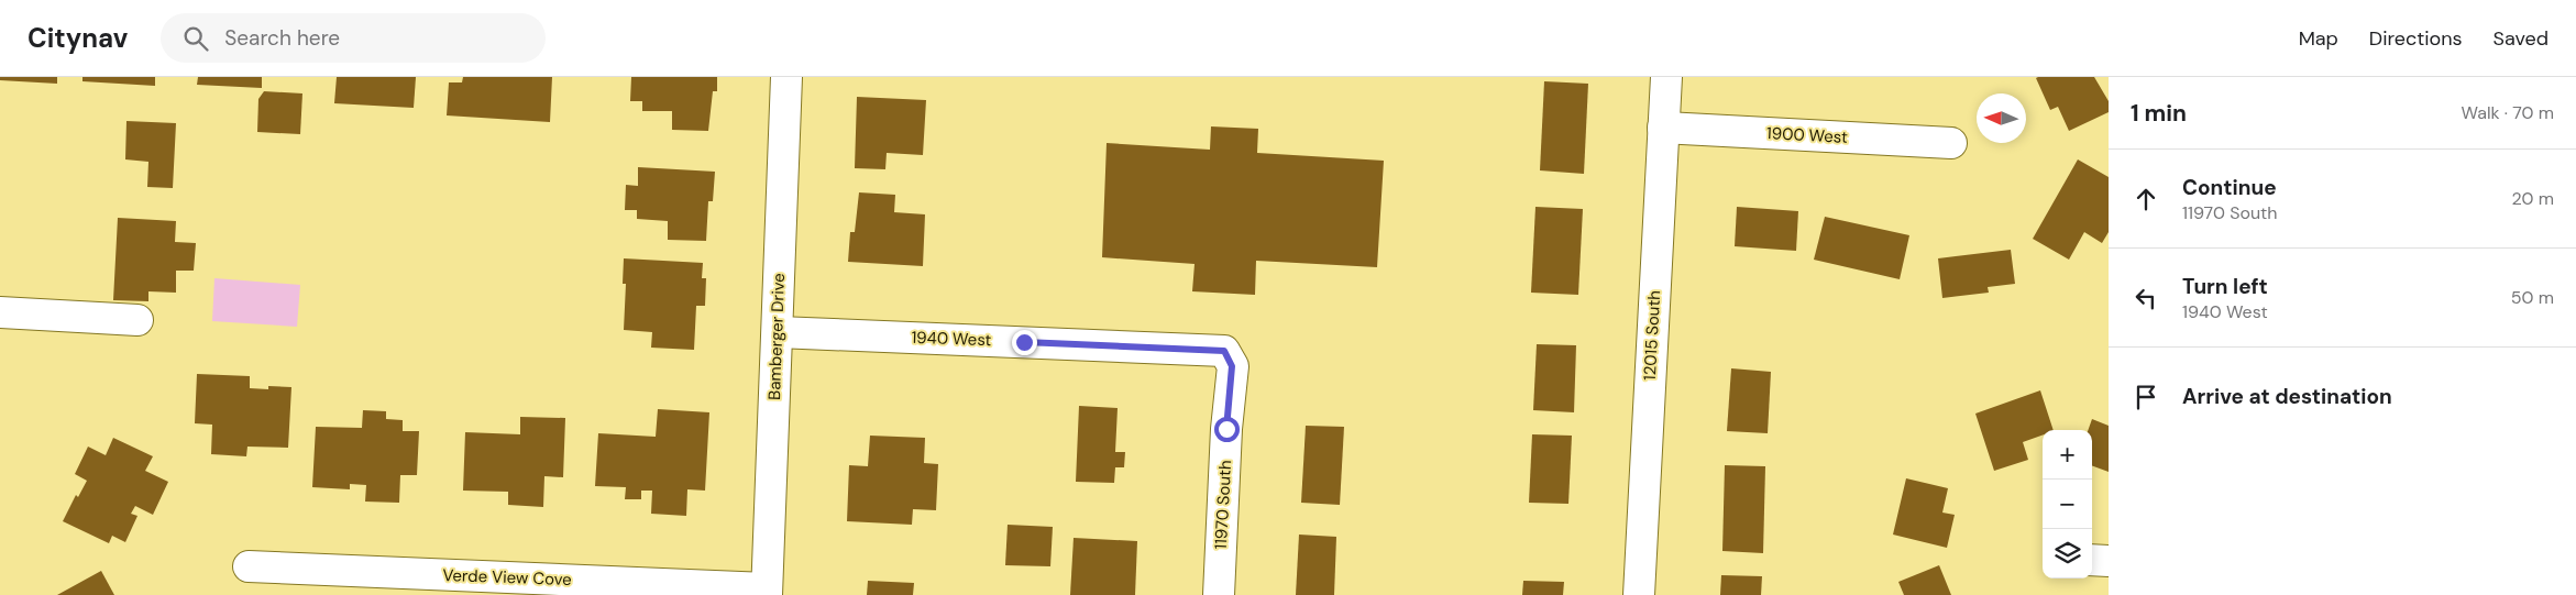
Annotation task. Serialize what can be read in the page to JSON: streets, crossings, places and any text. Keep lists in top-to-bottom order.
{
  "streets": {
    "street": [
      "1900 West",
      "12015 South",
      "Bamberger Drive",
      "1940 West",
      "11970 South",
      "Verde View Cove"
    ]
  },
  "crossings": [
    ["1900 West", "12015 South"],
    ["Bamberger Drive", "1940 West"],
    ["Bamberger Drive", "Verde View Cove"],
    ["1940 West", "11970 South"]
  ],
  "north": "left",
  "page": {
    "header": "Citynav",
    "search": "Search here",
    "nav": ["Map", "Directions", "Saved"],
    "heading": ["1 min", "Walk · 70 m"],
    "list": [
      ["Continue", "11970 South", "20 m"],
      ["Turn left", "1940 West", "50 m"],
      "Arrive at destination"
    ],
    "map_buttons": ["+", "−"]
  }
}
